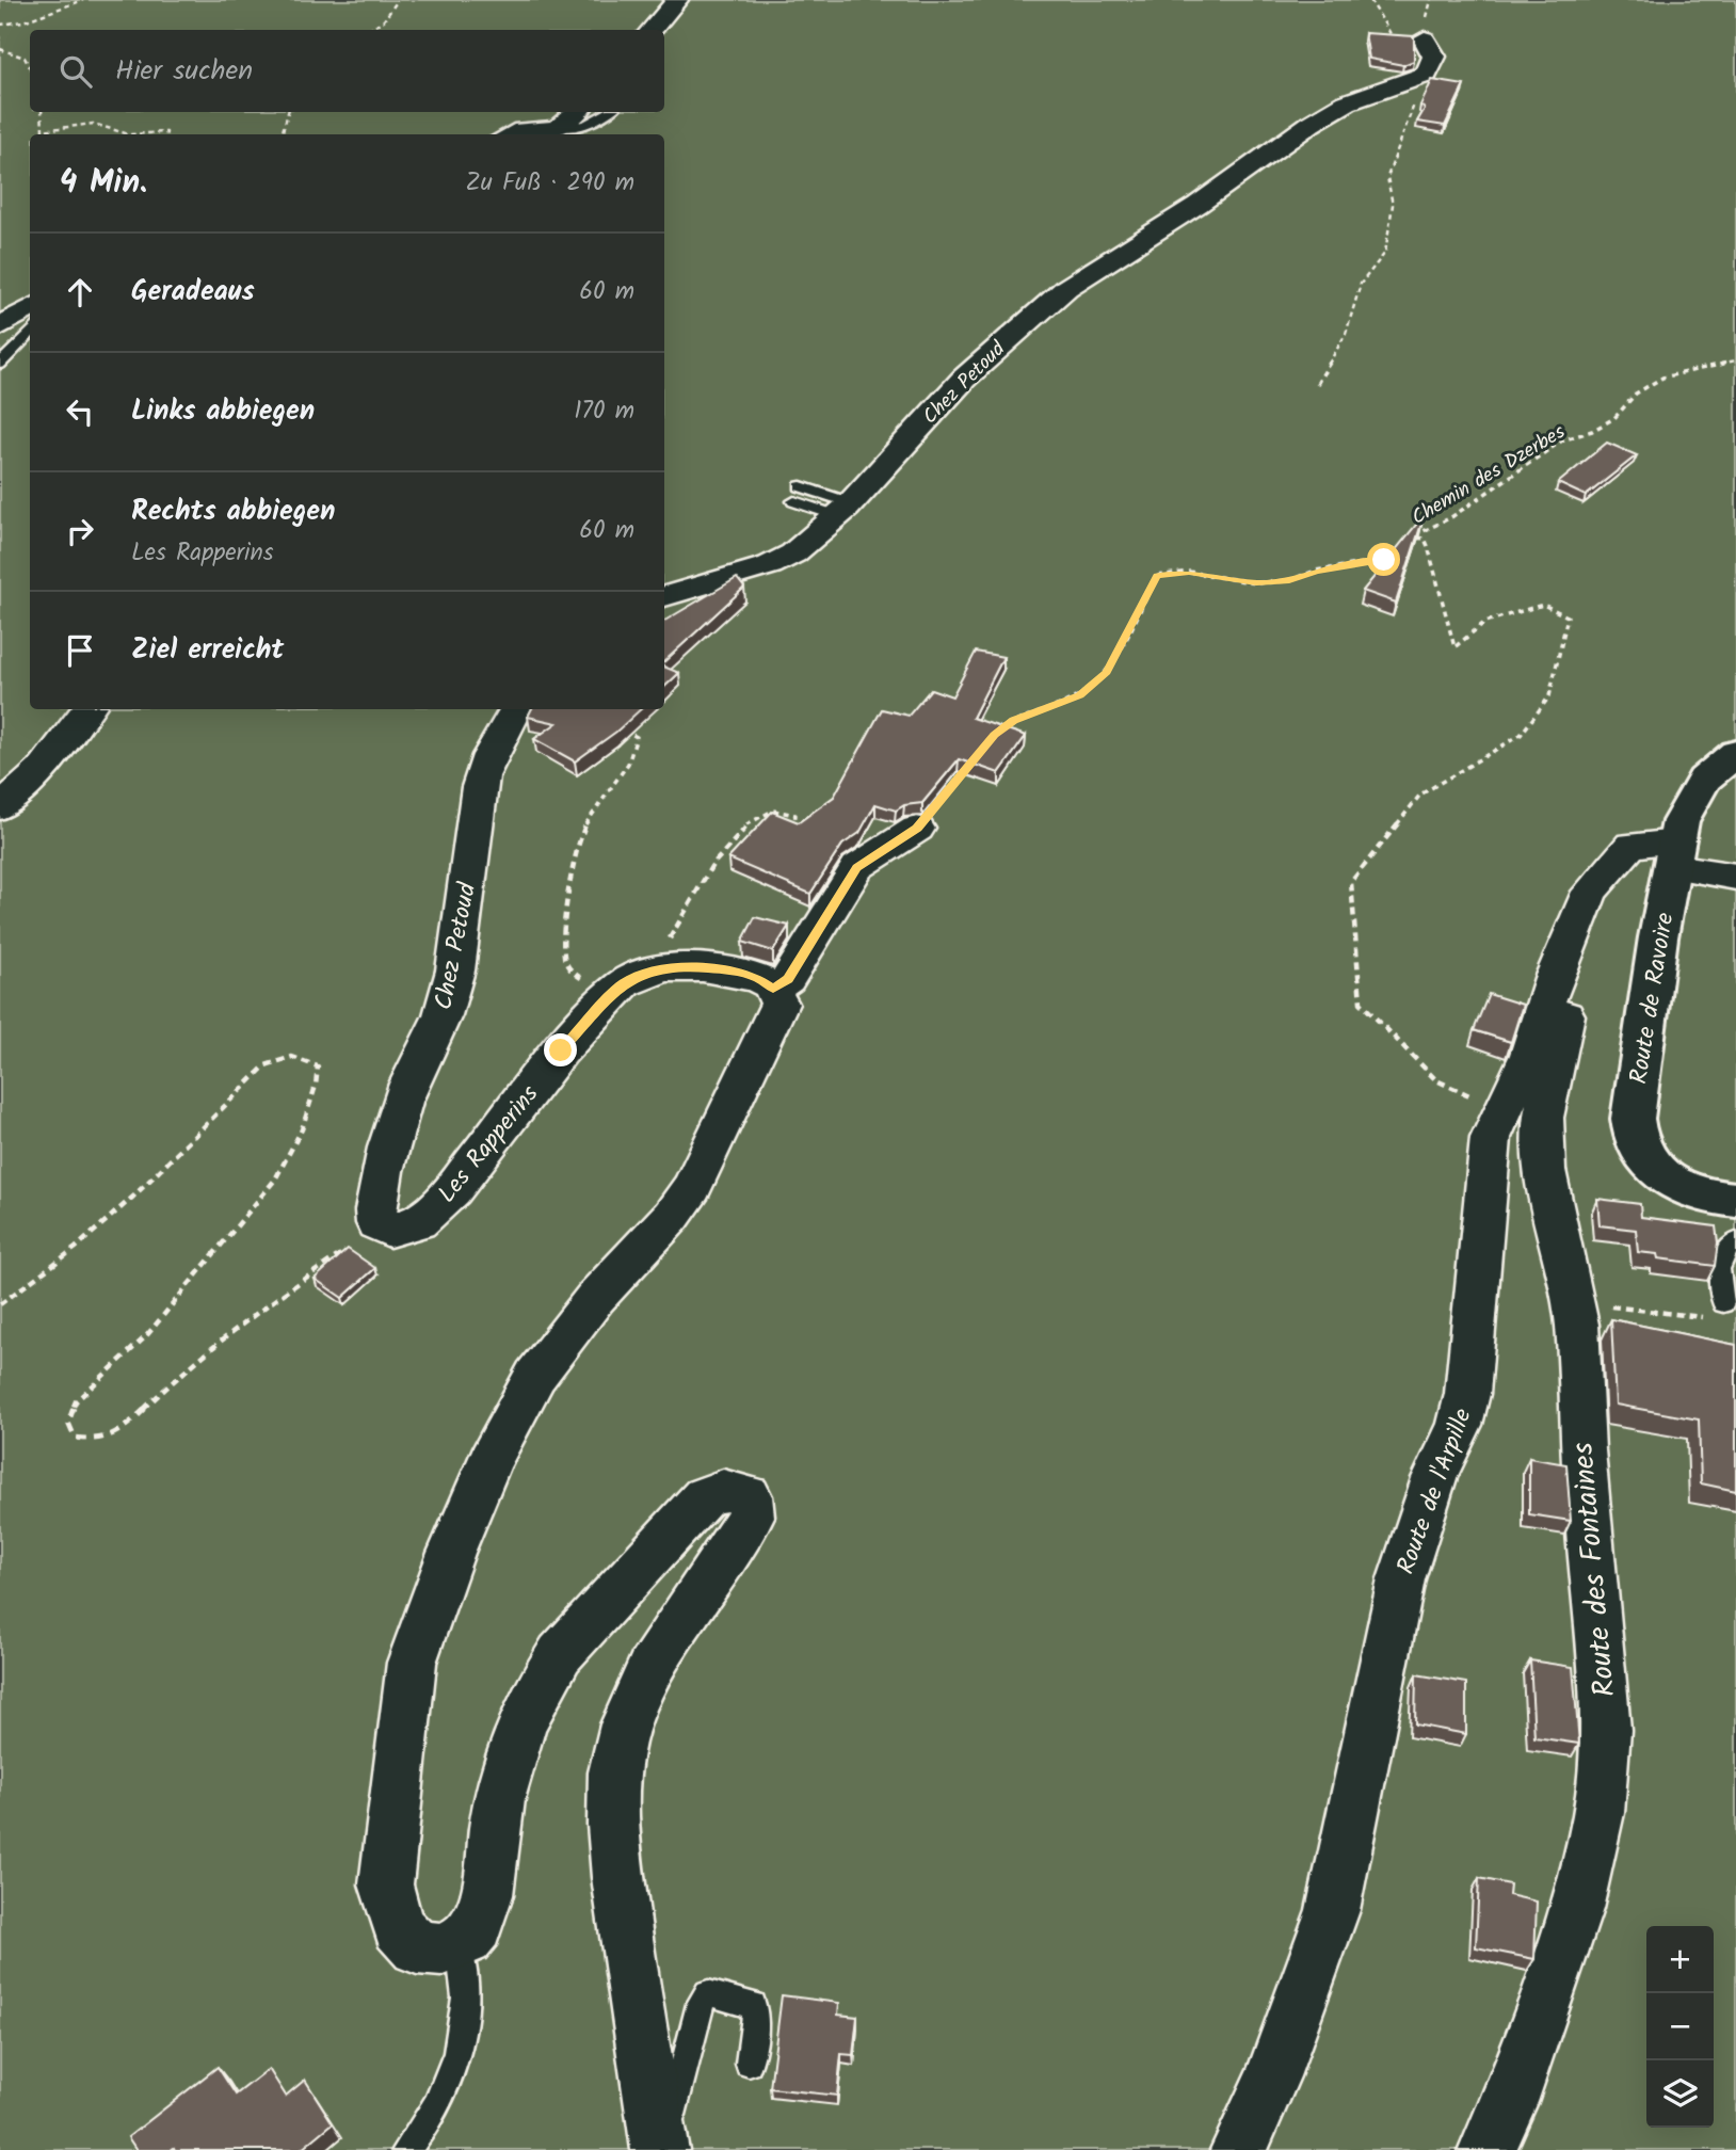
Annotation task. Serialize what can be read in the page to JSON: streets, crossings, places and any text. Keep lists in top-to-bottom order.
{
  "streets": {
    "street": [
      "Chez Petoud",
      "Route de Ravoire",
      "Les Rapperins",
      "Route de l'Arpille",
      "Route des Fontaines"
    ],
    "path": ["Chemin des Dzerbes"]
  },
  "crossings": [
    ["Chez Petoud", "Les Rapperins"],
    ["Route de Ravoire", "Route de l'Arpille"],
    ["Route de l'Arpille", "Route des Fontaines"]
  ],
  "page": {
    "search": "Hier suchen",
    "heading": ["4 Min.", "Zu Fuß · 290 m"],
    "list": [
      ["Geradeaus", "60 m"],
      ["Links abbiegen", "170 m"],
      ["Rechts abbiegen", "Les Rapperins", "60 m"],
      "Ziel erreicht"
    ],
    "map_buttons": ["+", "−"]
  }
}
